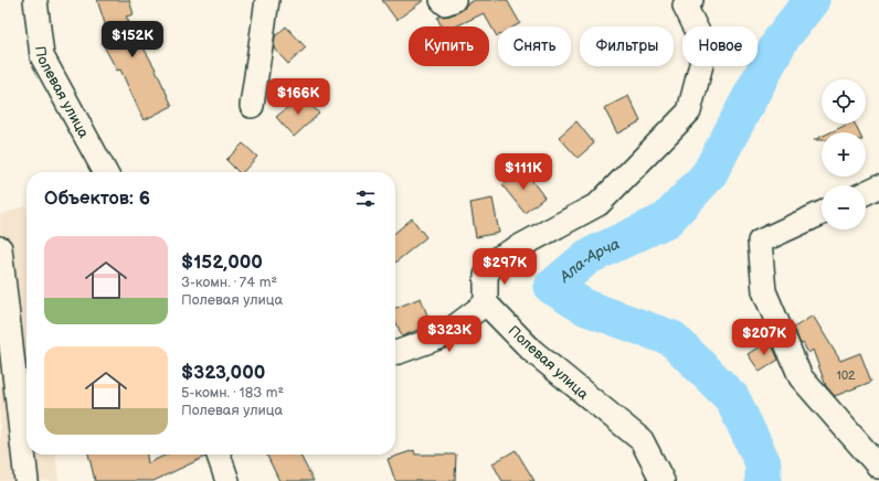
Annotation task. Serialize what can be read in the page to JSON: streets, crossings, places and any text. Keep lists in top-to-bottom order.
{
  "streets": {
    "street": ["Полевая улица"]
  },
  "water": ["Ала-Арча"],
  "house_numbers": ["102"],
  "page": {
    "price": [
      "$152K",
      "$166K",
      "$111K",
      "$297K",
      "$323K",
      "$207K"
    ],
    "chip": [
      "Купить",
      "Снять",
      "Фильтры",
      "Новое"
    ],
    "map_buttons": ["+", "−"],
    "heading": "Объектов: 6",
    "list": [
      {
        "name": "$152,000",
        "note": "3-комн. · 74 m² · Полевая улица"
      },
      {
        "name": "$323,000",
        "note": "5-комн. · 183 m² · Полевая улица"
      }
    ]
  }
}
